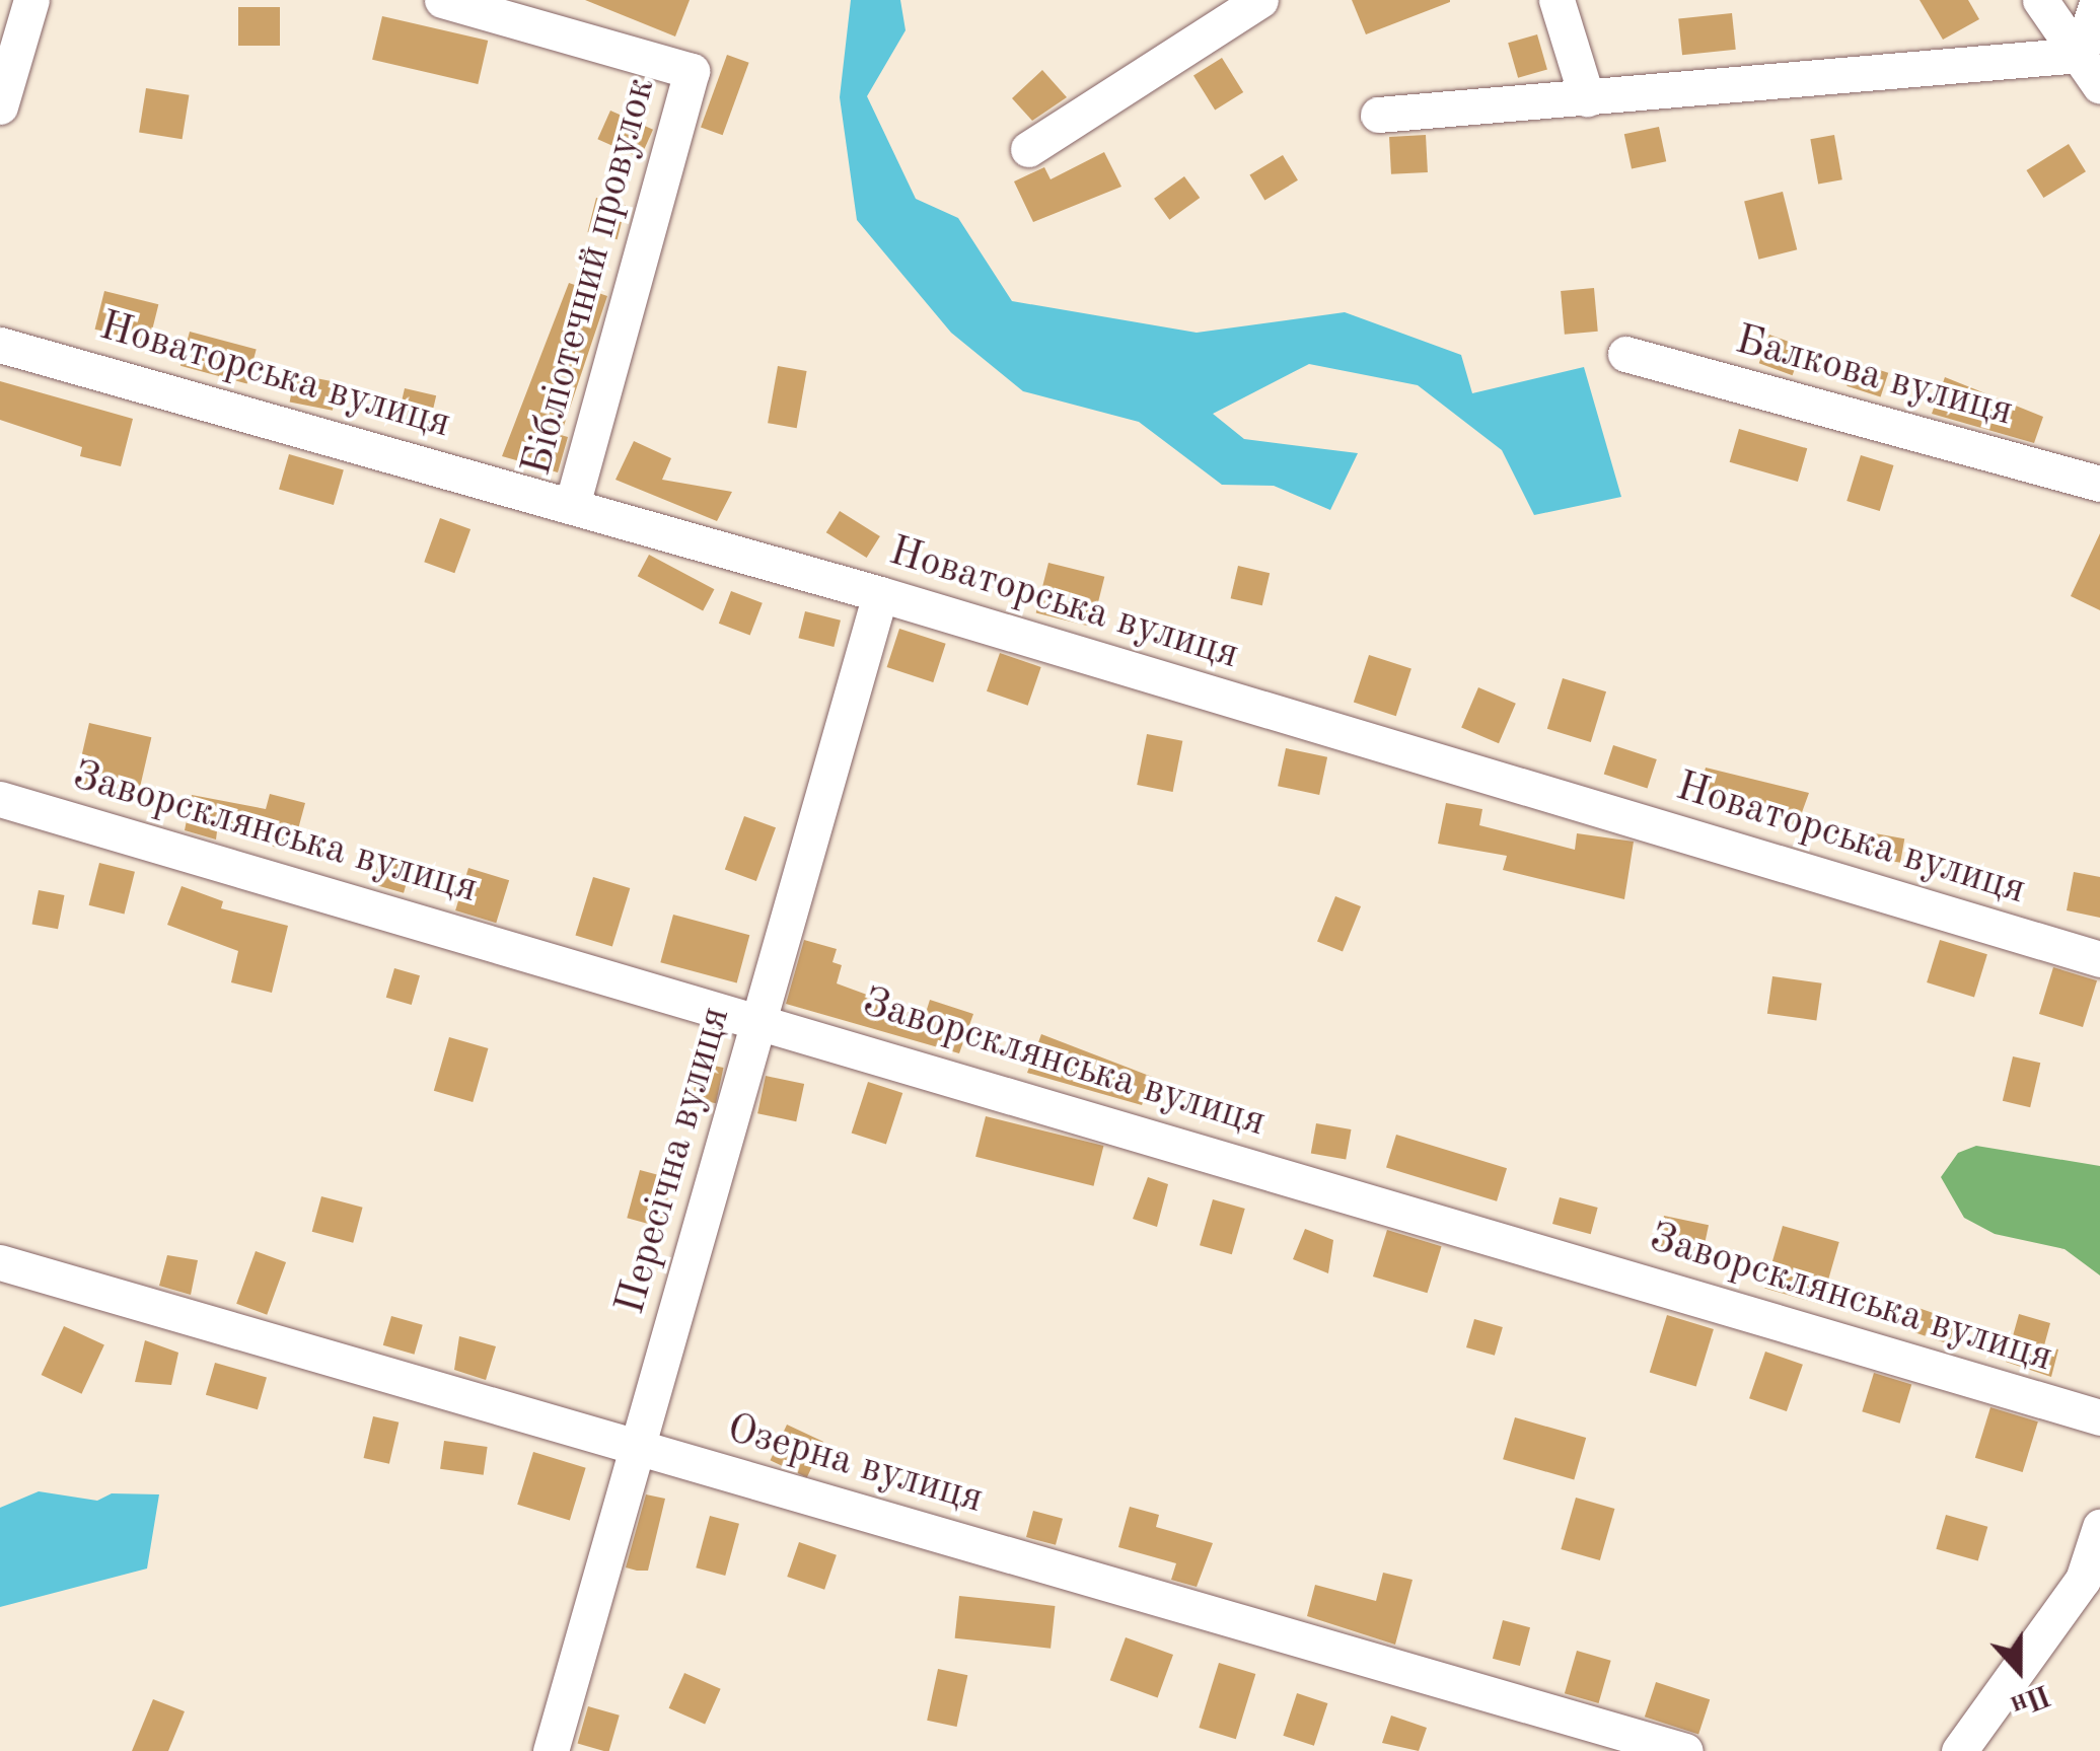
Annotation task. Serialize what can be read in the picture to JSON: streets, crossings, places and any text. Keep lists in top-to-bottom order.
{
  "streets": {
    "street": [
      "Бібліотечний провулок",
      "Новаторська вулиця",
      "Балкова вулиця",
      "Заворсклянська вулиця",
      "Пересічна вулиця",
      "Озерна вулиця"
    ]
  },
  "crossings": [
    ["Бібліотечний провулок", "Новаторська вулиця"],
    ["Новаторська вулиця", "Пересічна вулиця"],
    ["Заворсклянська вулиця", "Пересічна вулиця"],
    ["Пересічна вулиця", "Озерна вулиця"]
  ],
  "north": "bottom"
}
